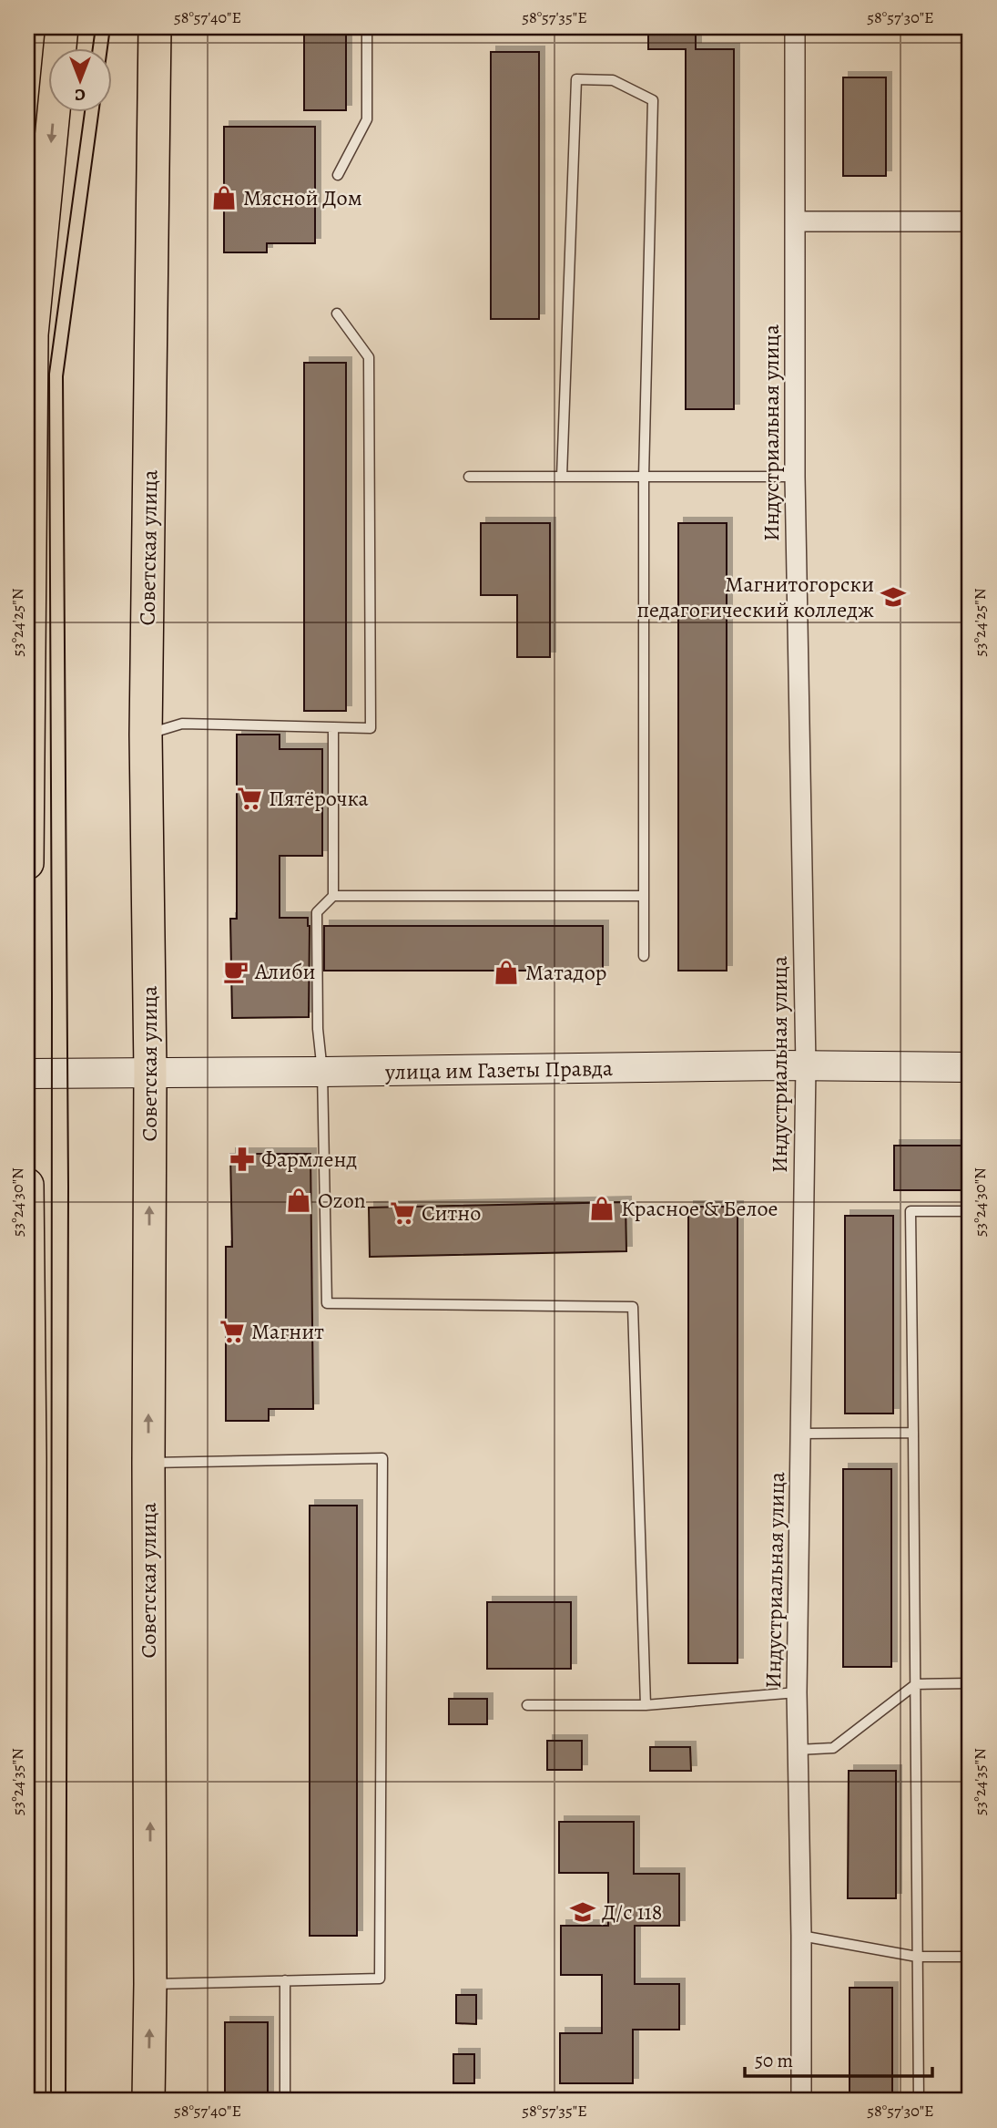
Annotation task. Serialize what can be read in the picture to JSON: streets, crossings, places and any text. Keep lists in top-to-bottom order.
{
  "streets": {
    "main road": ["Советская улица"],
    "street": ["Индустриальная улица", "улица им Газеты Правда"]
  },
  "crossings": [
    ["Индустриальная улица", "улица им Газеты Правда"],
    ["Советская улица", "улица им Газеты Правда"]
  ],
  "places": {
    "shop": [
      "Мясной Дом",
      "Матадор",
      "Ozon",
      "Красное & Белое"
    ],
    "school or university": ["Магнитогорски педагогический колледж", "Д/с 118"],
    "supermarket": ["Пятёрочка", "Ситно", "Магнит"],
    "cafe": ["Алиби"],
    "pharmacy": ["Фармленд"]
  },
  "scale_bar": "50 m",
  "north": "bottom",
  "coordinates": [
    "58°57'40\"E",
    "58°57'35\"E",
    "58°57'30\"E",
    "53°24'25\"N",
    "53°24'30\"N",
    "53°24'35\"N"
  ]
}
